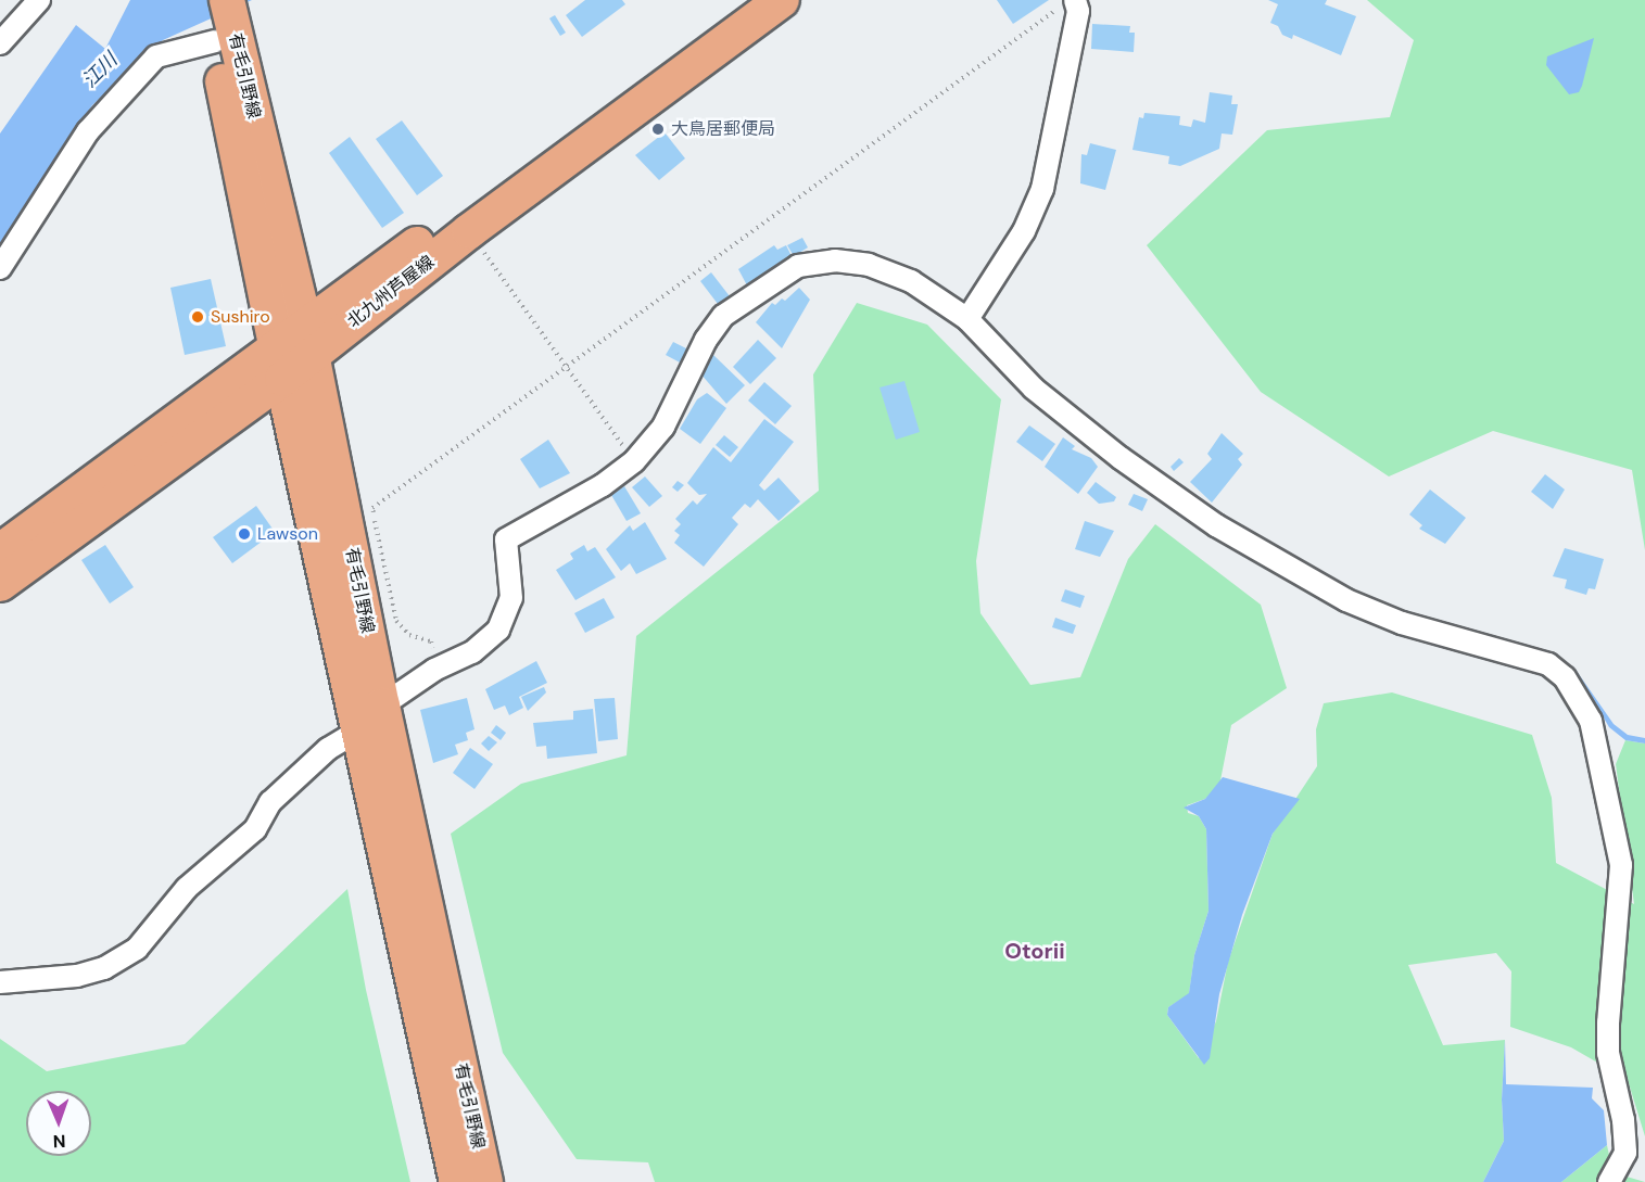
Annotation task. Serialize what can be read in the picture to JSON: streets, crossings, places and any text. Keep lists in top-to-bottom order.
{
  "streets": {
    "main road": ["有毛引野線", "北九州芦屋線"]
  },
  "crossings": [
    ["有毛引野線", "北九州芦屋線"]
  ],
  "districts": ["Otorii"],
  "water": ["江川"],
  "places": ["大鳥居郵便局", "Sushiro", "Lawson"],
  "north": "bottom"
}
